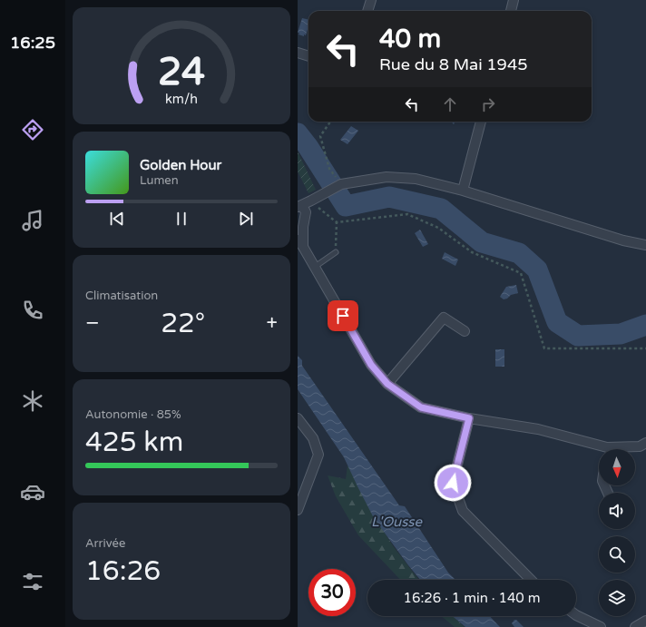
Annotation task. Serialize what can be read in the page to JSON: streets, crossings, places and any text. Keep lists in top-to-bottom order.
{
  "water": ["L'Ousse"],
  "north": "bottom",
  "page": {
    "tabs": "16:25",
    "turn": ["40 m", "Rue du 8 Mai 1945"],
    "song": ["Golden Hour", "Lumen"],
    "tile": [
      "Climatisation",
      ["Autonomie · 85%", "425 km"],
      ["Arrivée", "16:26"]
    ],
    "heat": ["−", "22°", "+"],
    "limit": "30",
    "trip": "16:26 · 1 min · 140 m",
    "gauge": ["24", "km/h"]
  }
}
